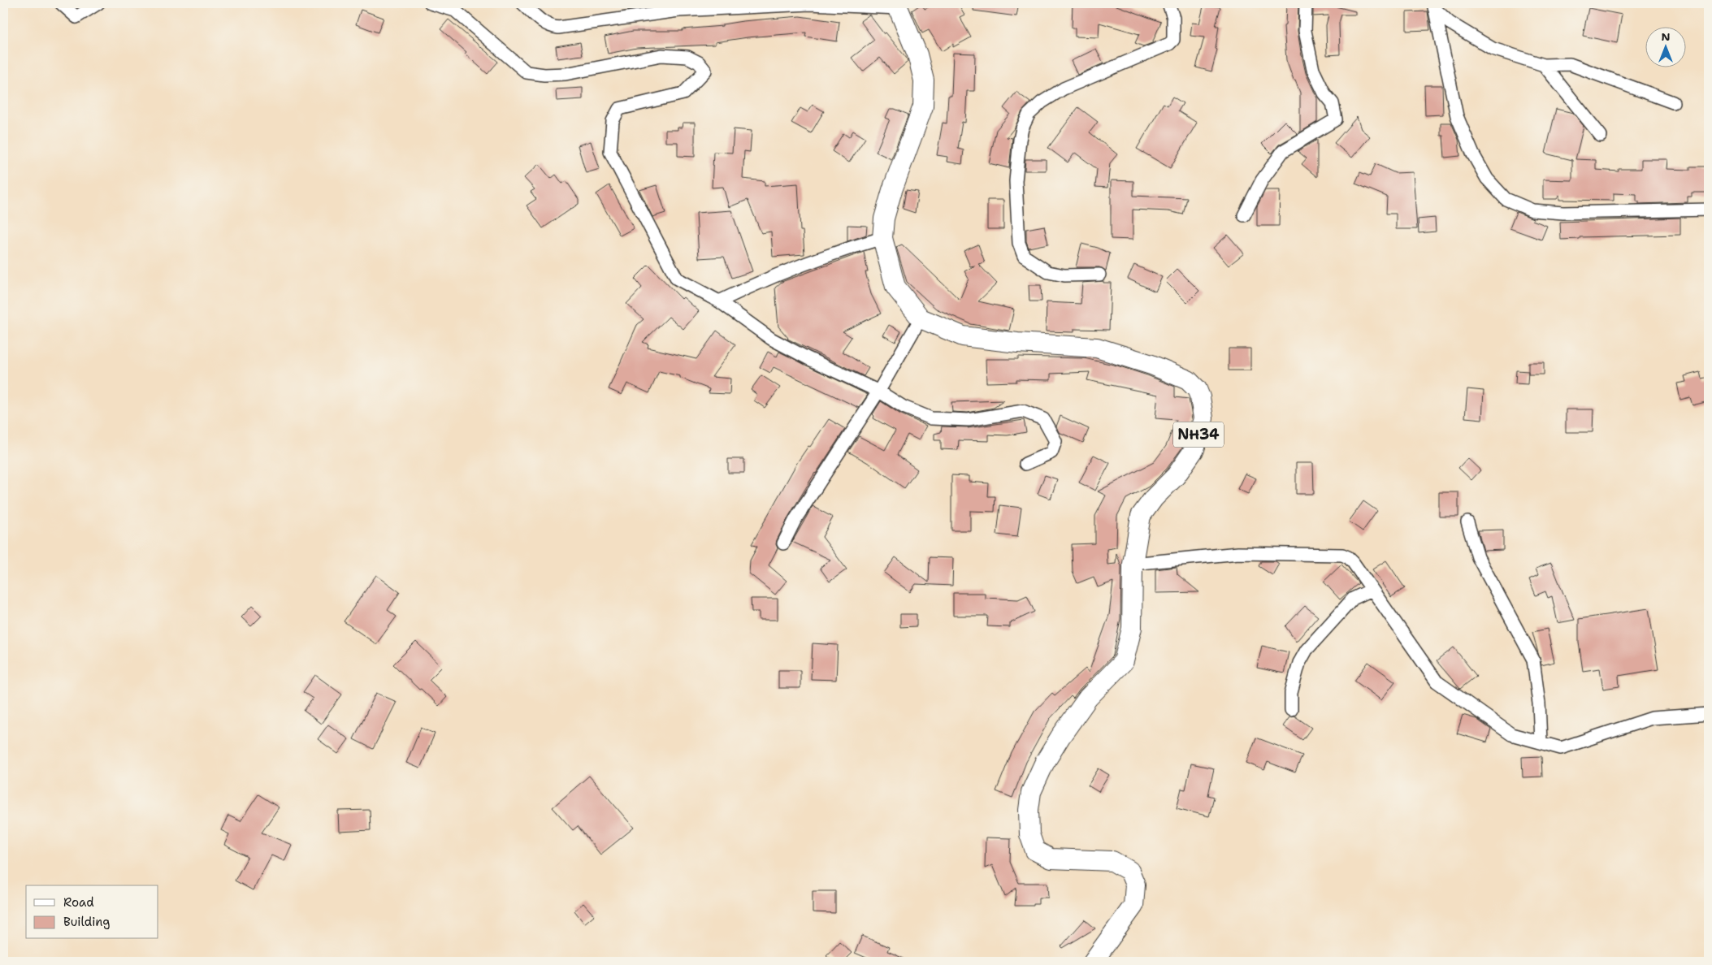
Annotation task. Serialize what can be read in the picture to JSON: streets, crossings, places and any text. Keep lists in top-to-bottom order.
{
  "streets": {
    "highway": ["NH34"]
  },
  "legend": ["Road", "Building"],
  "north": "top"
}
